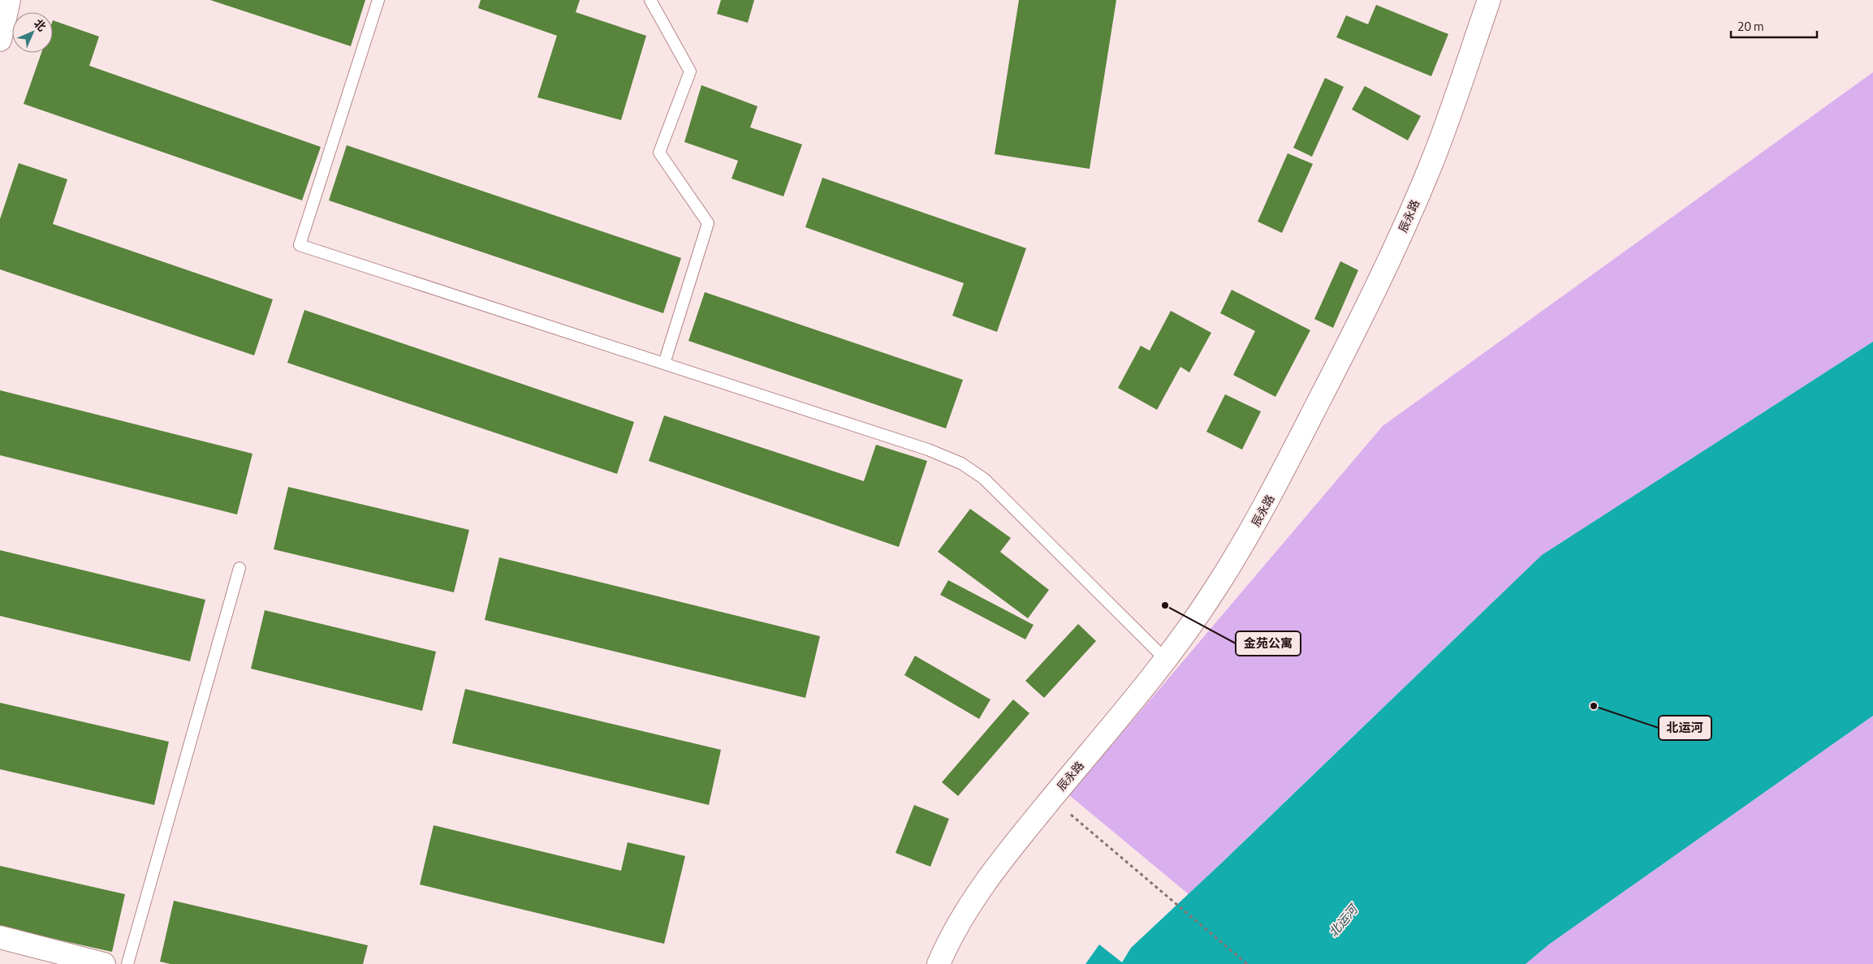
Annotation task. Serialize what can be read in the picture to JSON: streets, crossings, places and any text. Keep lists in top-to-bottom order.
{
  "streets": {
    "main road": ["辰永路"]
  },
  "water": ["北运河"],
  "places": ["金苑公寓", "北运河"],
  "scale_bar": "20 m",
  "north": "top right"
}
